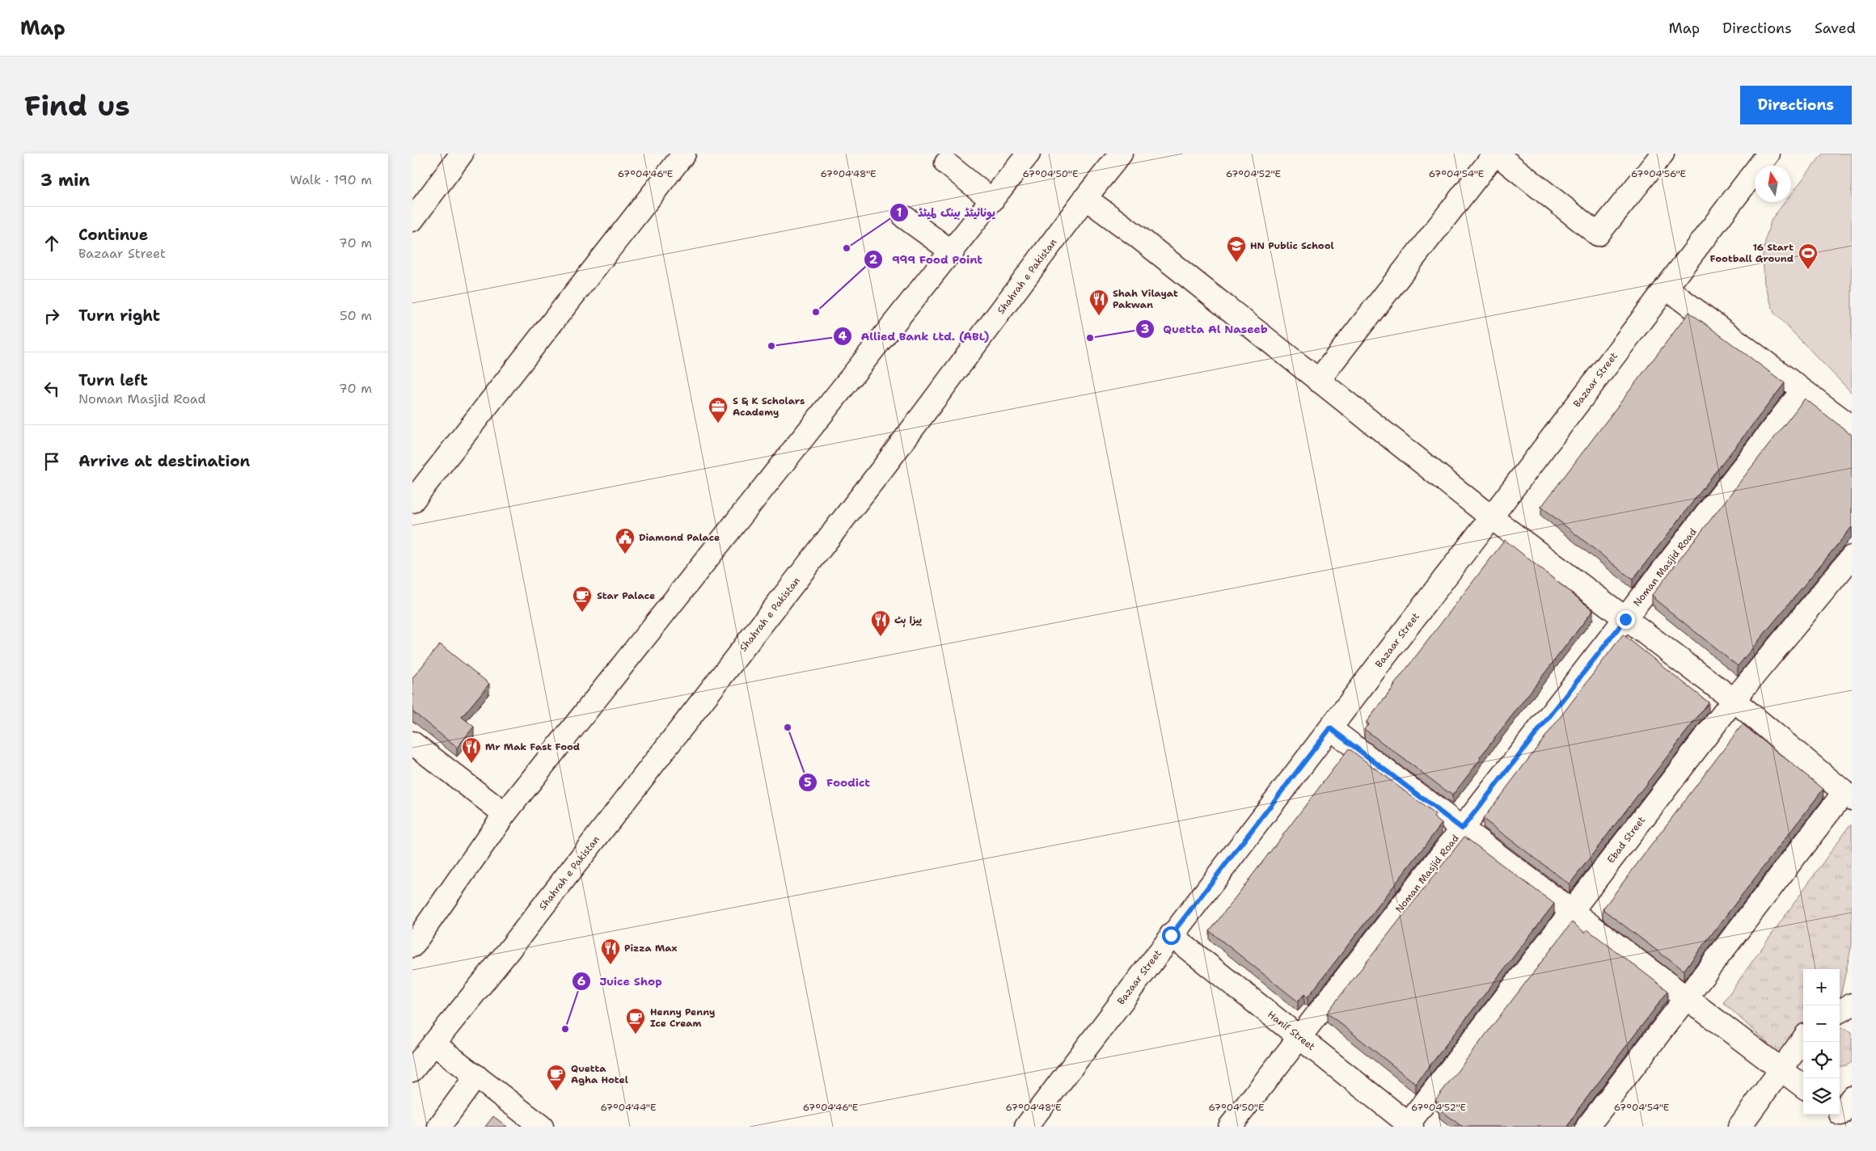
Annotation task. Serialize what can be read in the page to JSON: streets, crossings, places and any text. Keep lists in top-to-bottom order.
{
  "streets": {
    "main road": [
      "Shahrah e Pakistan",
      "Bazaar Street",
      "Noman Masjid Road",
      "Ebad Street",
      "Hanif Street"
    ]
  },
  "crossings": [
    ["Bazaar Street", "Hanif Street"],
    ["Noman Masjid Road", "Hanif Street"],
    ["Ebad Street", "Hanif Street"]
  ],
  "places": {
    "other": [
      "یونائیٹڈ بینک لمیٹڈ",
      "999 Food Point",
      "Quetta Al Naseeb",
      "Allied Bank Ltd. (ABL)",
      "Foodict",
      "Juice Shop"
    ],
    "school or university": ["HN Public School"],
    "sports": ["16 Start Football Ground"],
    "restaurant": [
      "Shah Vilayat Pakwan",
      "پیزا ہٹ",
      "Mr Mak Fast Food",
      "Pizza Max"
    ],
    "office": ["S & K Scholars Academy"],
    "public building": ["Diamond Palace"],
    "cafe": ["Star Palace", "Henny Penny Ice Cream", "Quetta Agha Hotel"]
  },
  "north": "top",
  "page": {
    "header": "Map",
    "nav": ["Map", "Directions", "Saved"],
    "buttons": "Directions",
    "title": "Find us",
    "heading": ["3 min", "Walk · 190 m"],
    "list": [
      ["Continue", "Bazaar Street", "70 m"],
      ["Turn right", "50 m"],
      ["Turn left", "Noman Masjid Road", "70 m"],
      "Arrive at destination"
    ],
    "map_buttons": ["+", "−"]
  },
  "coordinates": [
    "67°04'46\"E",
    "67°04'48\"E",
    "67°04'50\"E",
    "67°04'52\"E",
    "67°04'54\"E",
    "67°04'56\"E",
    "67°04'44\"E"
  ]
}
